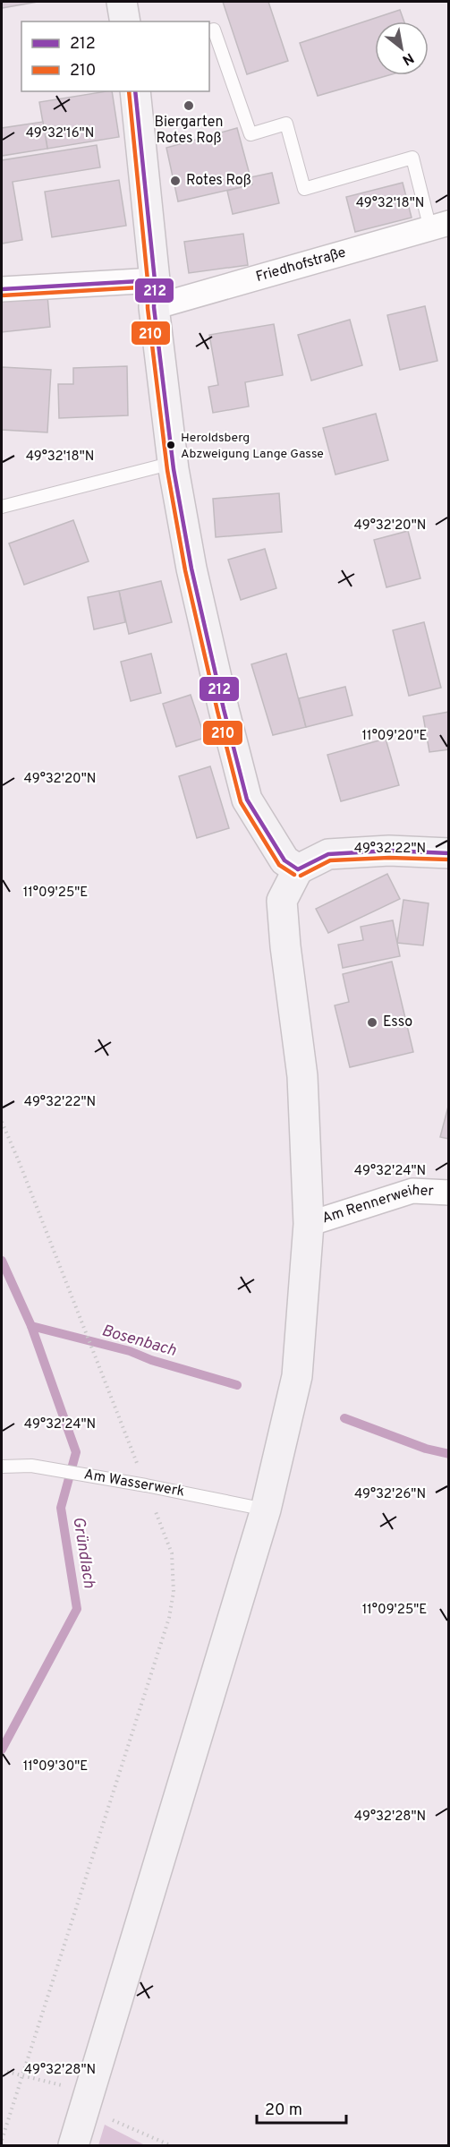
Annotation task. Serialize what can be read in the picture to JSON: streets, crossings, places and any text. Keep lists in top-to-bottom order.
{
  "streets": {
    "street": ["Friedhofstraße", "Am Rennerweiher"],
    "lane": ["Am Wasserwerk"]
  },
  "water": ["Bosenbach", "Gründlach"],
  "places": [
    "Biergarten Rotes Roß",
    "Rotes Roß",
    "Heroldsberg Abzweigung Lange Gasse",
    "Esso"
  ],
  "lines": ["transit line 212", "transit line 210"],
  "legend": ["212", "210"],
  "scale_bar": "20 m",
  "north": "bottom right",
  "coordinates": [
    "49°32'16\"N",
    "49°32'18\"N",
    "49°32'20\"N",
    "11°09'20\"E",
    "49°32'22\"N",
    "11°09'25\"E",
    "49°32'24\"N",
    "49°32'26\"N",
    "11°09'30\"E",
    "49°32'28\"N"
  ]
}
